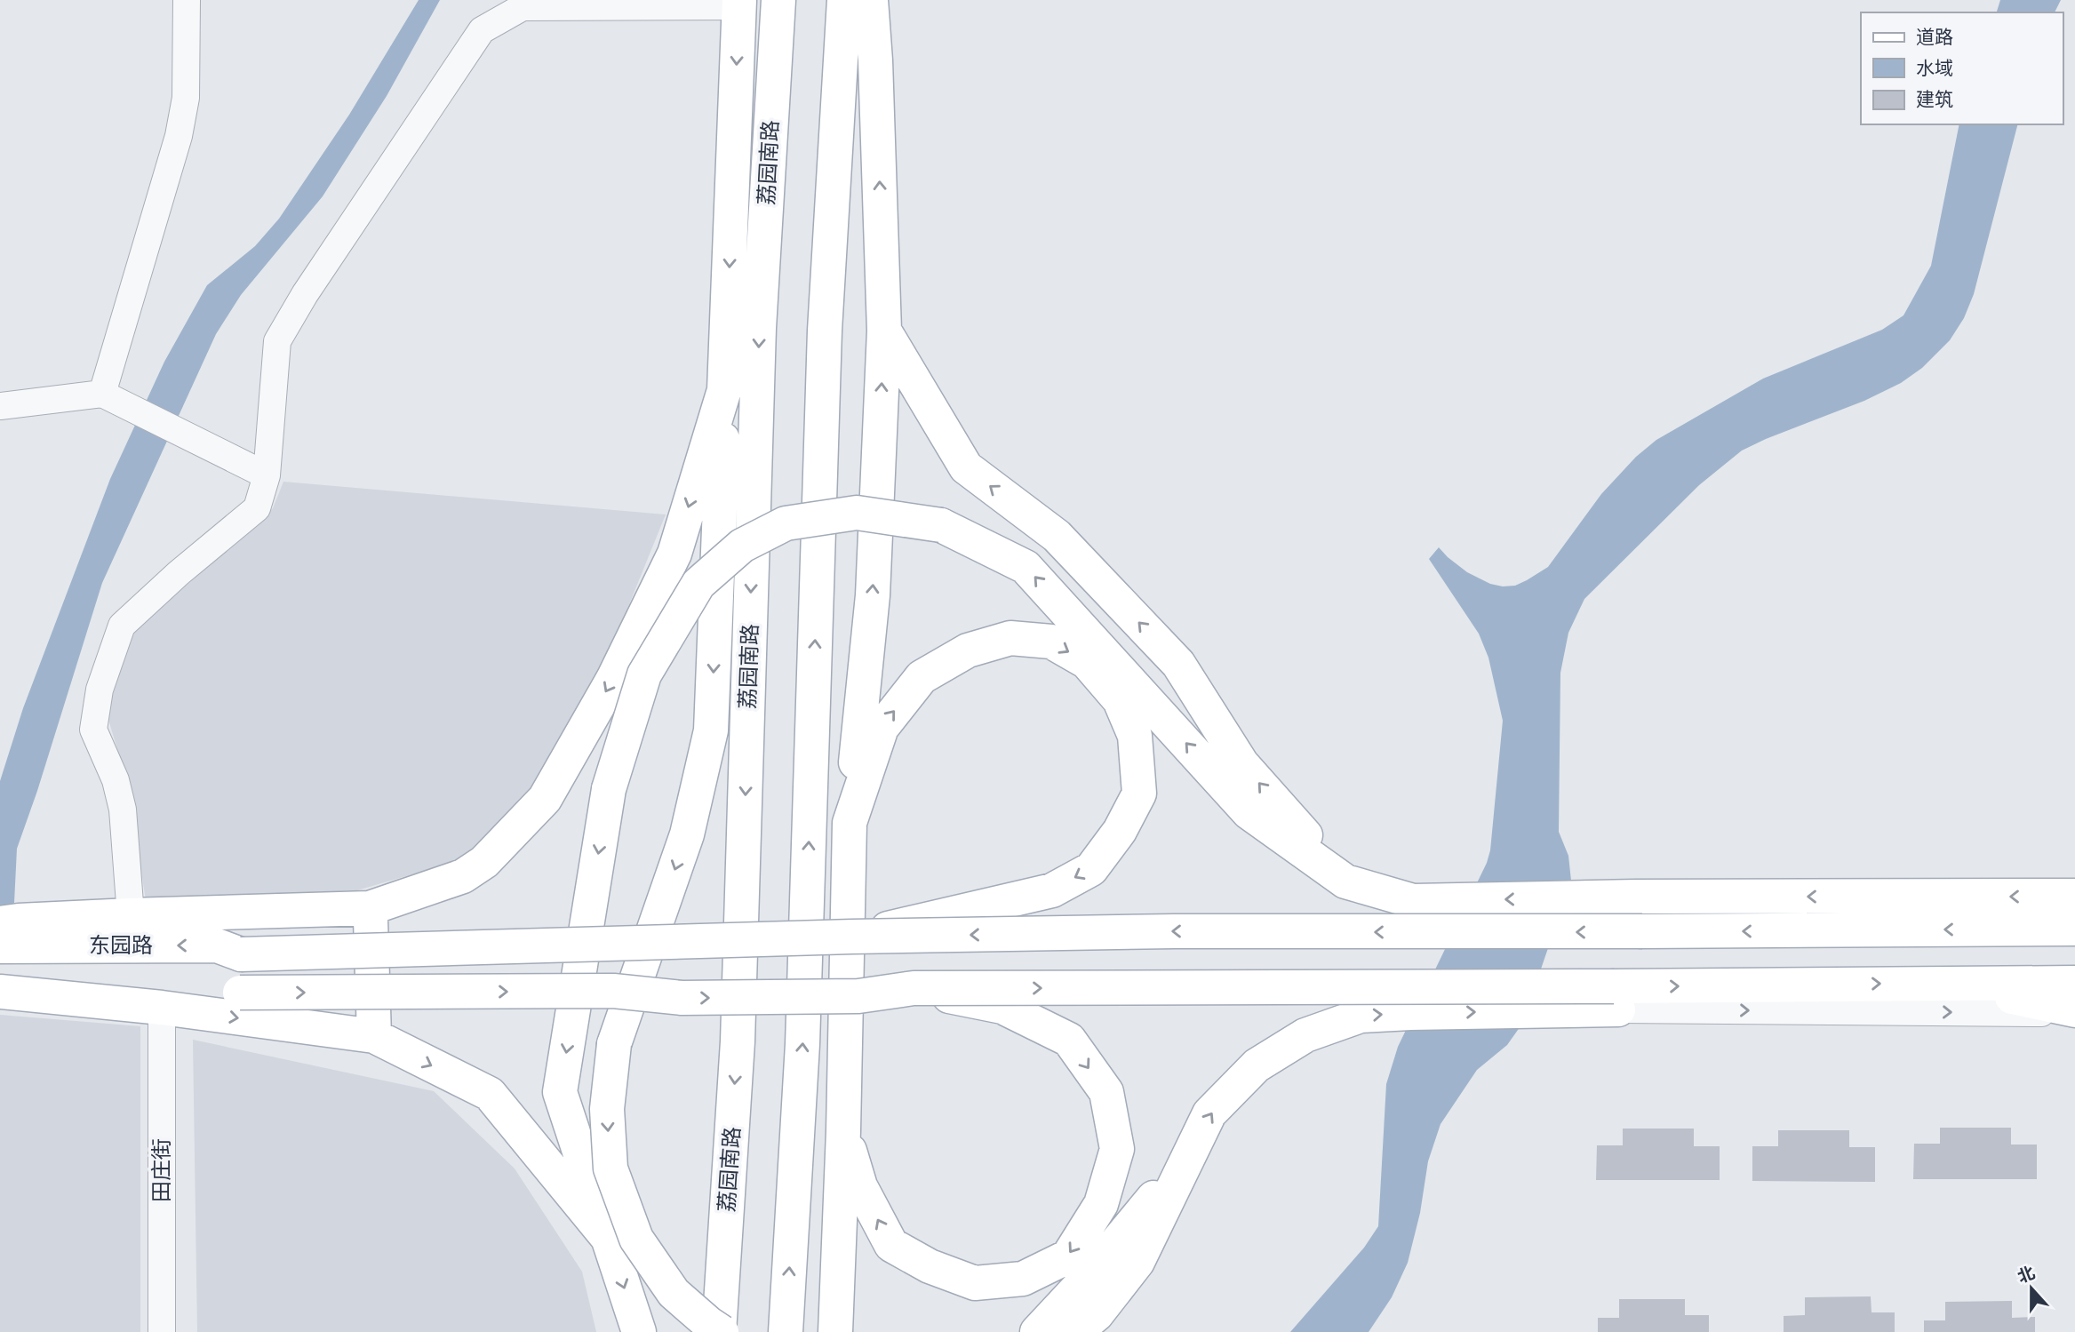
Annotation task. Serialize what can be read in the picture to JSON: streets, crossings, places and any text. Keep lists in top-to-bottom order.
{
  "streets": {
    "main road": ["荔园南路", "东园路"],
    "street": ["田庄街"]
  },
  "legend": ["道路", "水域", "建筑"],
  "north": "top"
}
